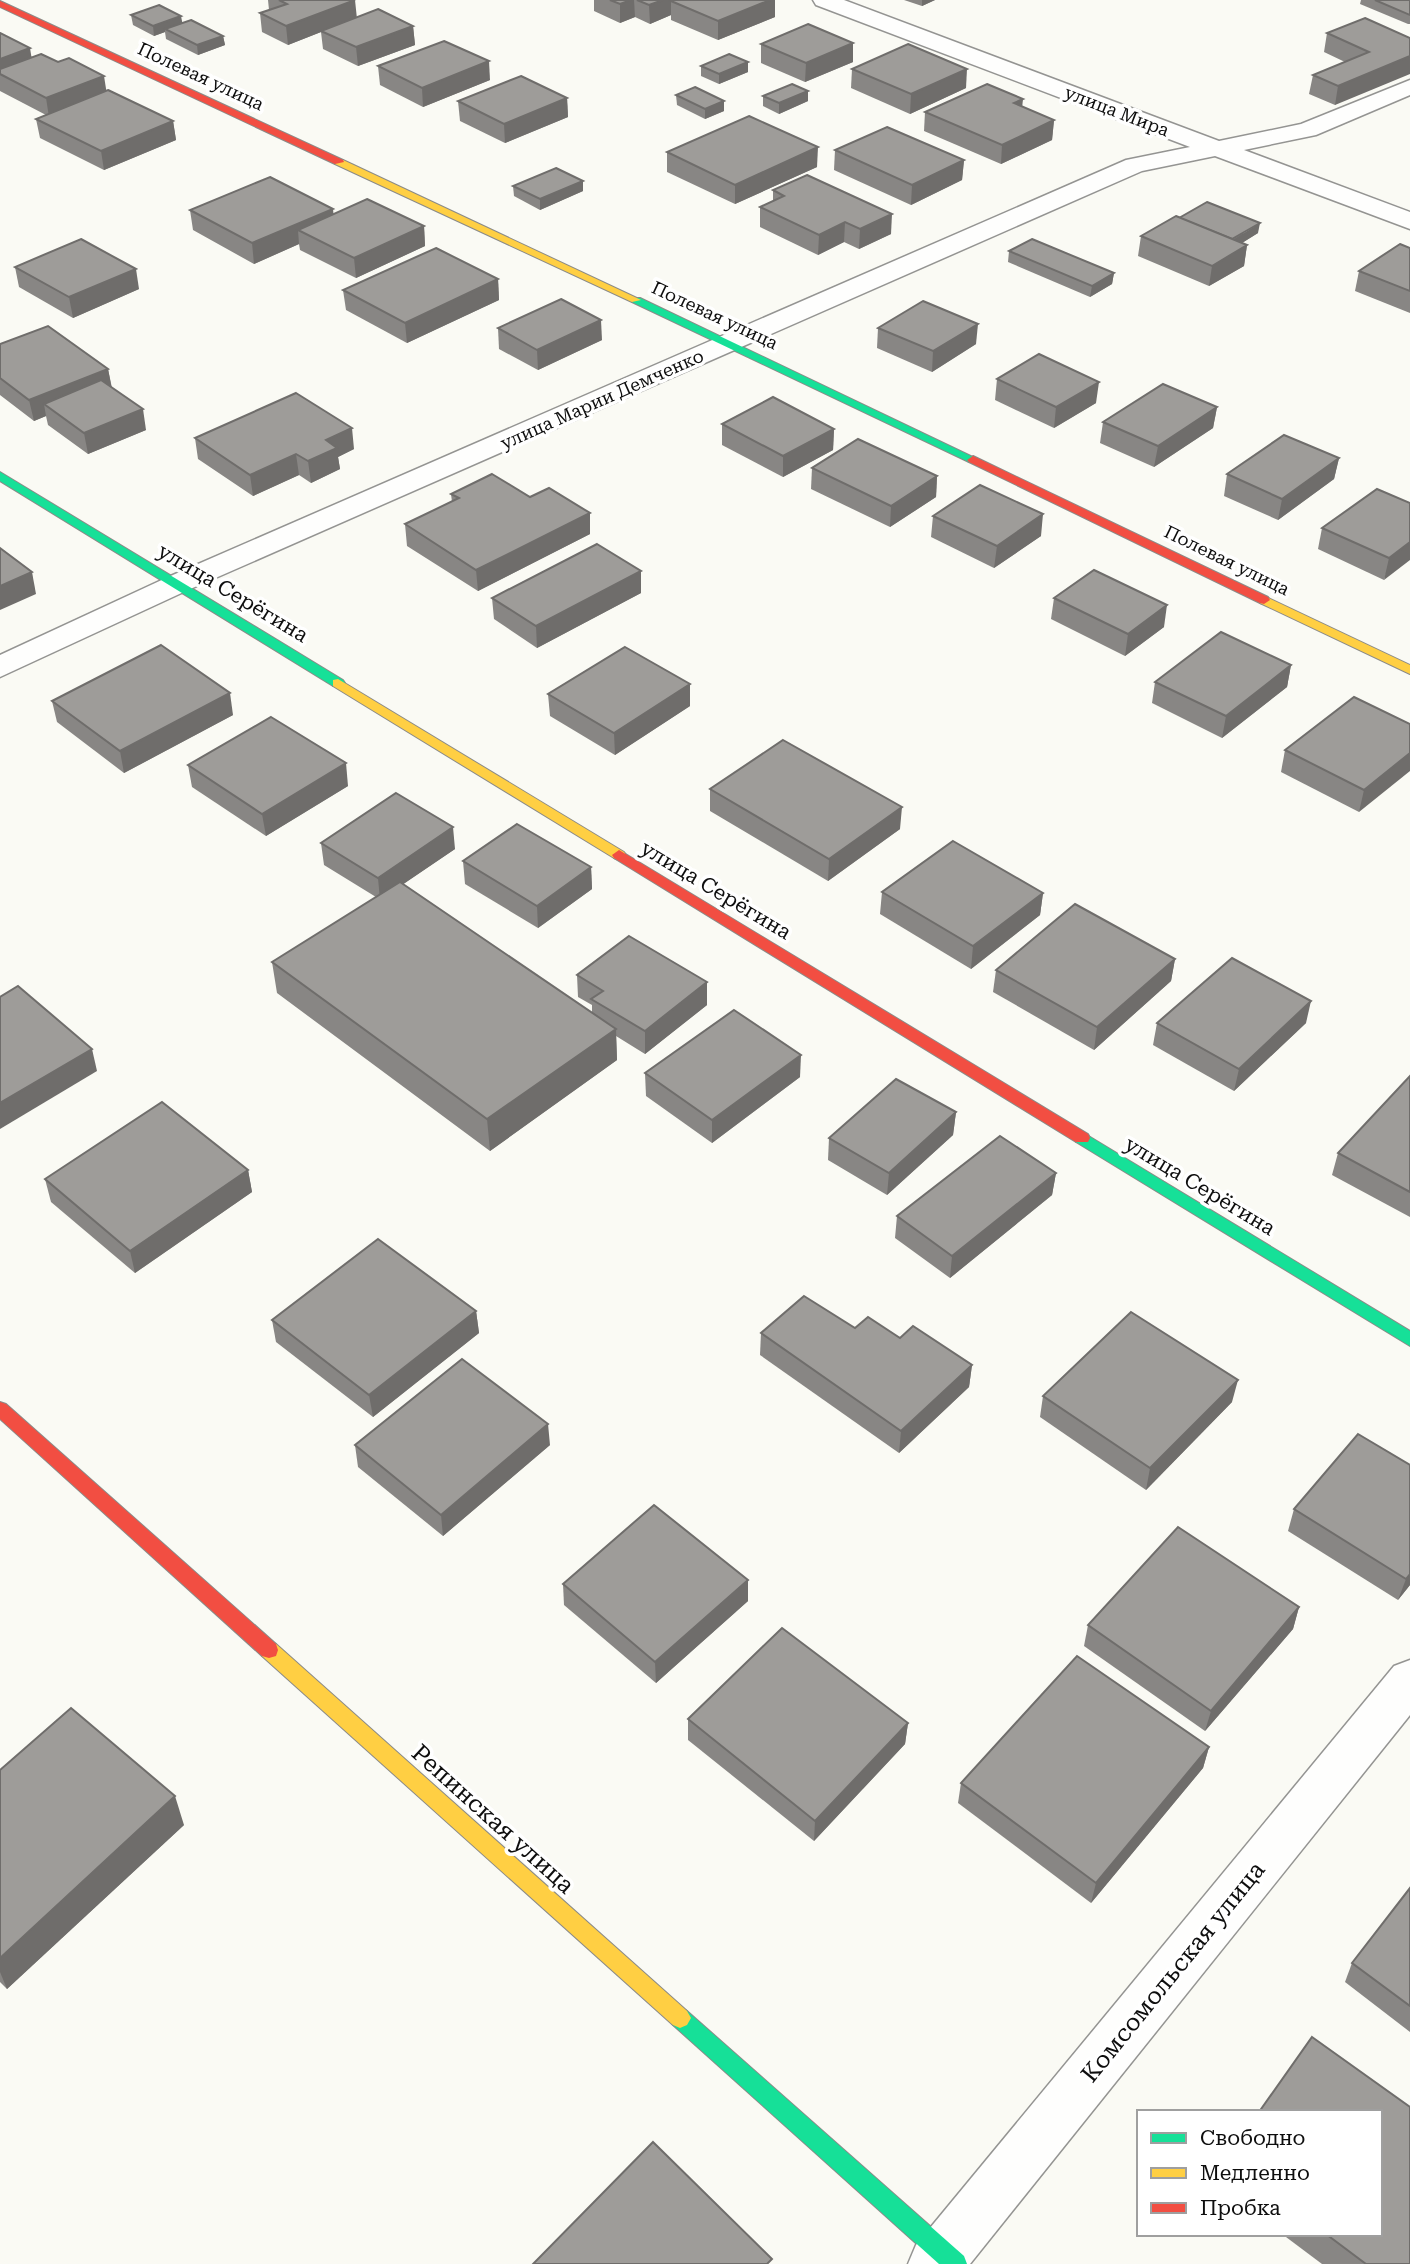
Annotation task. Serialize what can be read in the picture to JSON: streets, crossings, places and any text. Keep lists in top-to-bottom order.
{
  "streets": {
    "street": [
      "Полевая улица",
      "улица Мира",
      "улица Марии Демченко",
      "улица Серёгина",
      "Репинская улица",
      "Комсомольская улица"
    ]
  },
  "crossings": [
    ["Полевая улица", "улица Марии Демченко"],
    ["улица Мира", "улица Марии Демченко"],
    ["улица Марии Демченко", "улица Серёгина"],
    ["Репинская улица", "Комсомольская улица"]
  ],
  "legend": ["Свободно", "Медленно", "Пробка"]
}
